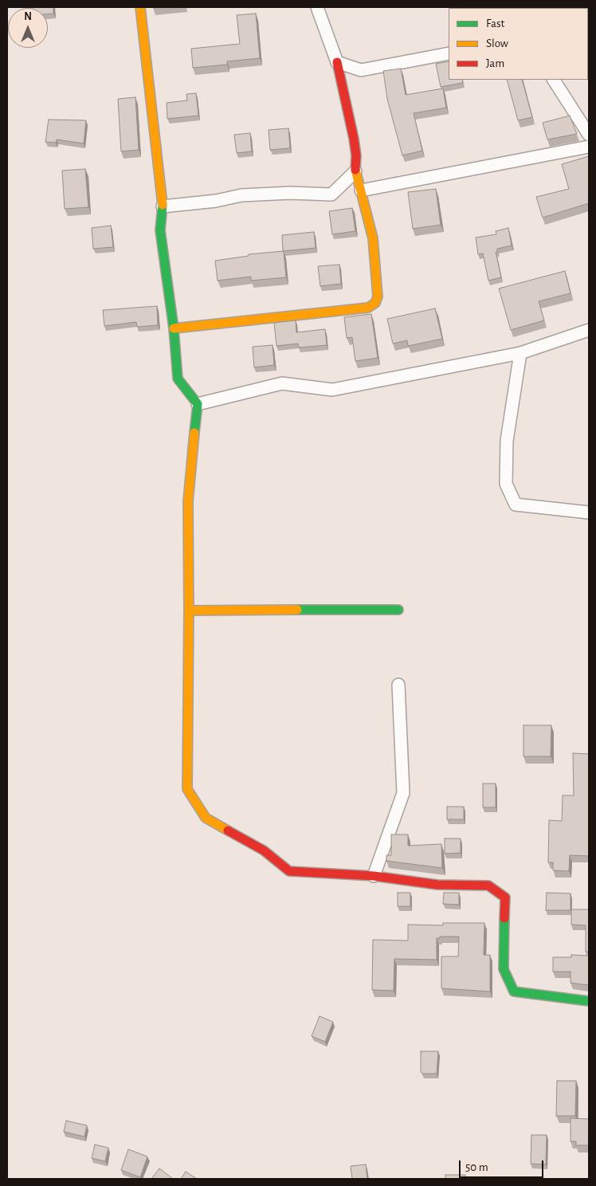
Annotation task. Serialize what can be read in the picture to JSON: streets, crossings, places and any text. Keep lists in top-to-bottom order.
{
  "legend": ["Fast", "Slow", "Jam"],
  "scale_bar": "50 m",
  "north": "top"
}
